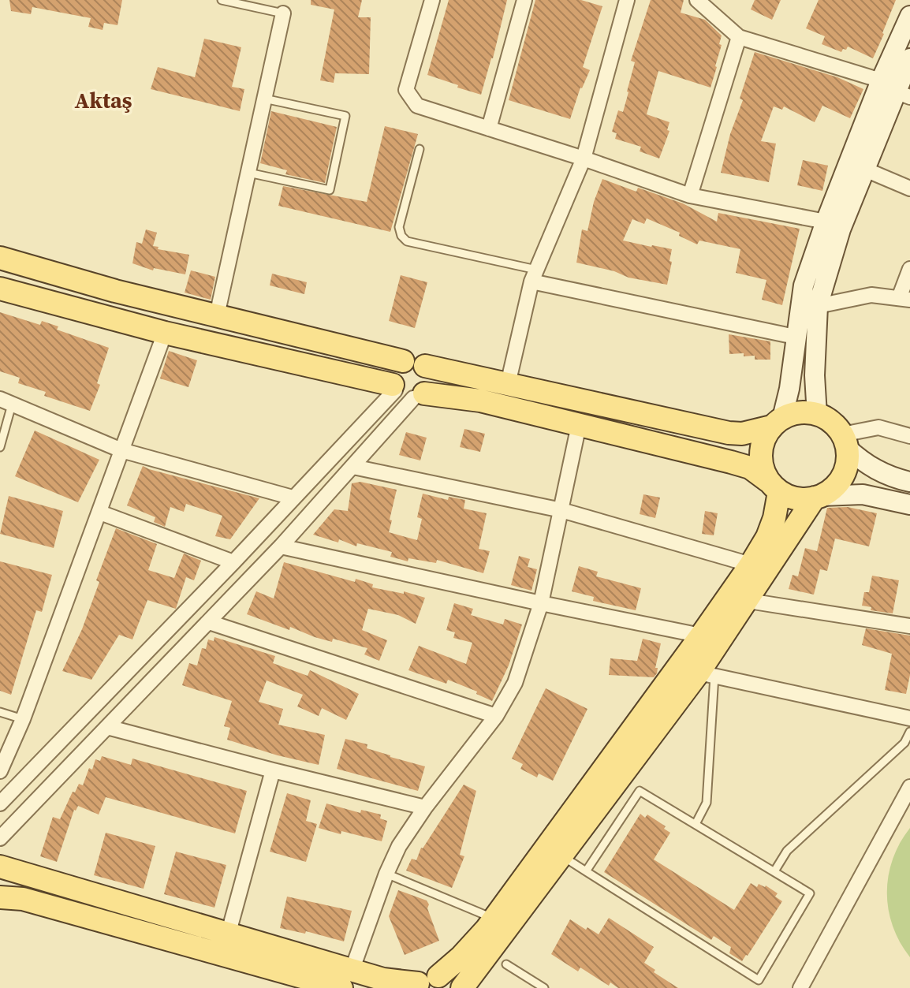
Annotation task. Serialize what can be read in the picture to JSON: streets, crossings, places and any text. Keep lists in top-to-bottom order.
{
  "districts": ["Aktaş"]
}
